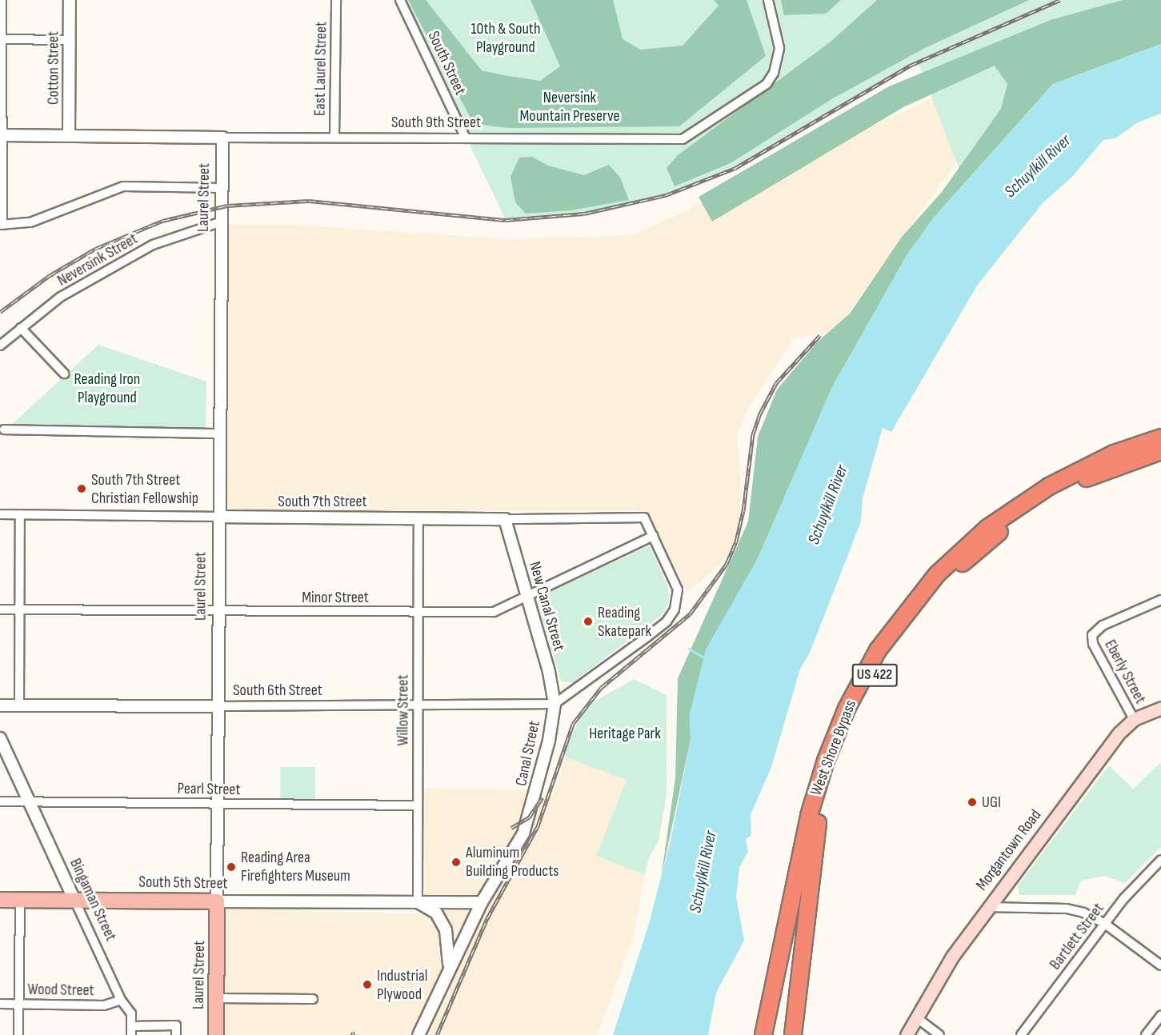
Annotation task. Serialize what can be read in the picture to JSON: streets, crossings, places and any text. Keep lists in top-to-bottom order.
{
  "streets": {
    "highway": ["US 422", "West Shore Bypass"],
    "main road": ["Laurel Street", "Morgantown Road", "South 5th Street"],
    "street": [
      "South Street",
      "Cotton Street",
      "East Laurel Street",
      "South 9th Street",
      "Neversink Street",
      "South 7th Street",
      "Minor Street",
      "New Canal Street",
      "Eberly Street",
      "South 6th Street",
      "Willow Street",
      "Canal Street",
      "Pearl Street",
      "Bingaman Street",
      "Bartlett Street",
      "Wood Street"
    ]
  },
  "crossings": [
    ["South Street", "South 9th Street"],
    ["Cotton Street", "South 9th Street"],
    ["East Laurel Street", "South 9th Street"],
    ["South 9th Street", "Laurel Street"],
    ["Laurel Street", "Neversink Street"],
    ["Laurel Street", "South 7th Street"],
    ["Laurel Street", "Minor Street"],
    ["Laurel Street", "South 6th Street"],
    ["Laurel Street", "Pearl Street"],
    ["Laurel Street", "South 5th Street"],
    ["South 7th Street", "New Canal Street"],
    ["South 7th Street", "Willow Street"],
    ["South 7th Street", "Canal Street"],
    ["Minor Street", "New Canal Street"],
    ["Minor Street", "Willow Street"],
    ["Minor Street", "Canal Street"],
    ["New Canal Street", "South 6th Street"],
    ["New Canal Street", "Canal Street"],
    ["Eberly Street", "Morgantown Road"],
    ["South 6th Street", "Willow Street"],
    ["South 6th Street", "Canal Street"],
    ["Willow Street", "Pearl Street"],
    ["Willow Street", "South 5th Street"],
    ["Canal Street", "South 5th Street"],
    ["Pearl Street", "Bingaman Street"],
    ["South 5th Street", "Bingaman Street"],
    ["Bingaman Street", "Wood Street"]
  ],
  "water": ["Schuylkill River"],
  "parks": [
    "10th & South Playground",
    "Neversink Mountain Preserve",
    "Reading Iron Playground",
    "Heritage Park"
  ],
  "places": [
    "South 7th Street Christian Fellowship",
    "Reading Skatepark",
    "UGI",
    "Aluminum Building Products",
    "Reading Area Firefighters Museum",
    "Industrial Plywood"
  ]
}
